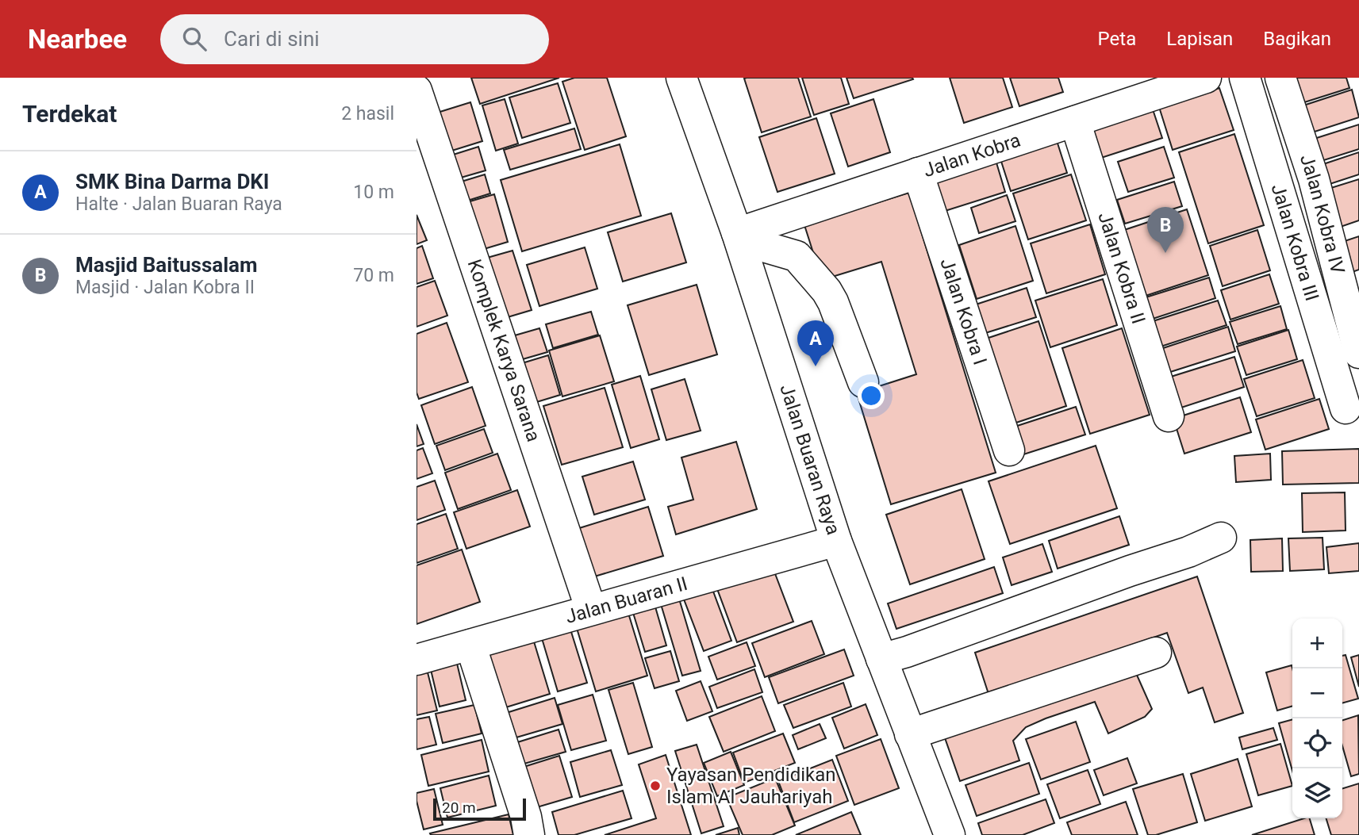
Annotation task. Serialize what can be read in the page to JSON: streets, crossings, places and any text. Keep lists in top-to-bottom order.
{
  "streets": {
    "street": [
      "Jalan Kobra",
      "Jalan Kobra IV",
      "Jalan Kobra III",
      "Jalan Kobra II",
      "Jalan Kobra I",
      "Komplek Karya Sarana",
      "Jalan Buaran Raya",
      "Jalan Buaran II"
    ]
  },
  "crossings": [
    ["Jalan Kobra", "Jalan Kobra II"],
    ["Jalan Kobra", "Jalan Kobra I"],
    ["Jalan Kobra", "Jalan Buaran Raya"],
    ["Komplek Karya Sarana", "Jalan Buaran II"],
    ["Jalan Buaran Raya", "Jalan Buaran II"]
  ],
  "places": ["Yayasan Pendidikan Islam Al Jauhariyah"],
  "scale_bar": "20 m",
  "page": {
    "header": "Nearbee",
    "search": "Cari di sini",
    "nav": ["Peta", "Lapisan", "Bagikan"],
    "heading": ["Terdekat", "2 hasil"],
    "list": [
      {
        "mark": "A",
        "name": "SMK Bina Darma DKI",
        "note": "Halte · Jalan Buaran Raya",
        "value": "10 m"
      },
      {
        "mark": "B",
        "name": "Masjid Baitussalam",
        "note": "Masjid · Jalan Kobra II",
        "value": "70 m"
      }
    ],
    "pins": ["B", "A"],
    "map_buttons": ["+", "−"],
    "scale": "20 m"
  }
}
